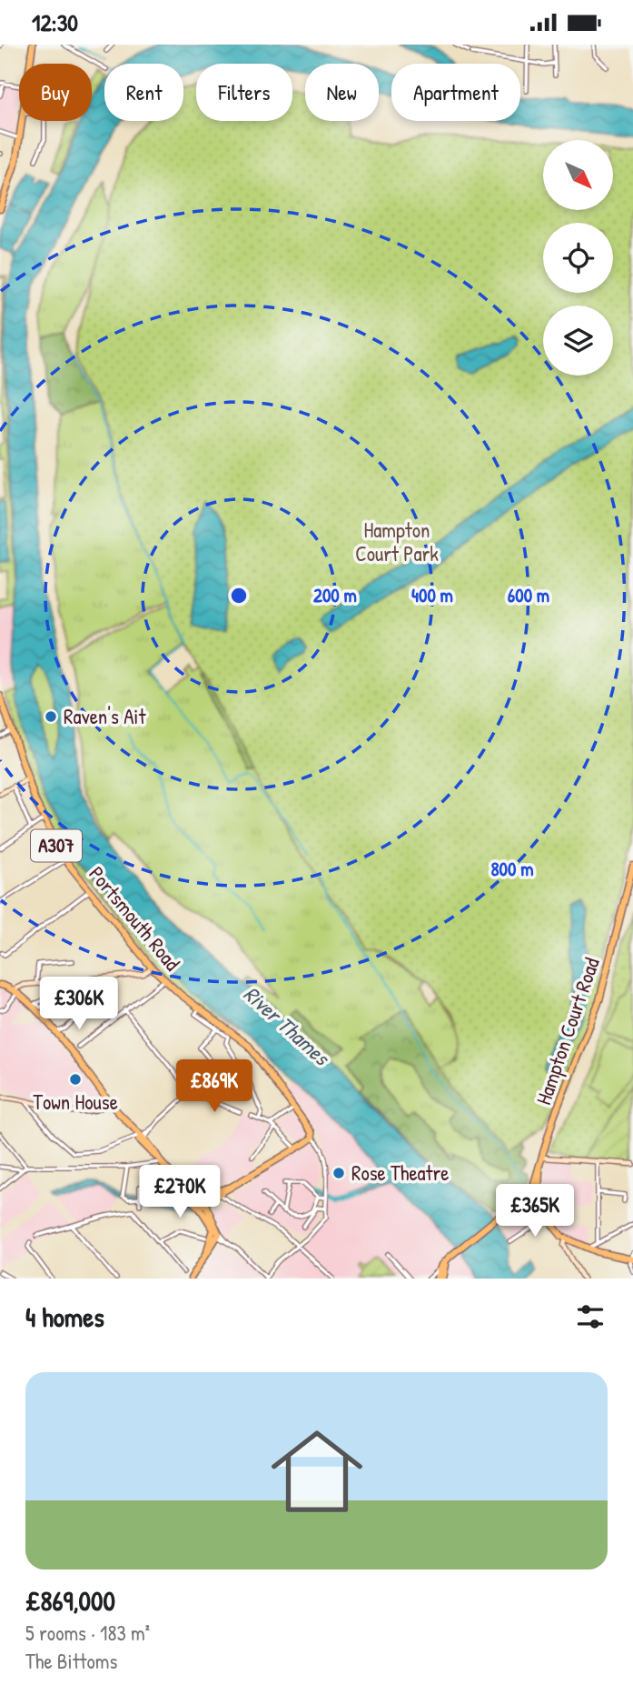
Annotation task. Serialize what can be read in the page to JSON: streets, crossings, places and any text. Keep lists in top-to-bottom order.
{
  "streets": {
    "main road": ["A307", "Portsmouth Road", "Hampton Court Road"]
  },
  "crossings": [
    ["A307", "Portsmouth Road"]
  ],
  "water": ["River Thames"],
  "parks": ["Hampton Court Park"],
  "places": ["Raven's Ait", "Town House", "Rose Theatre"],
  "north": "bottom right",
  "page": {
    "status": "12:30",
    "chip": [
      "Buy",
      "Rent",
      "Filters",
      "New",
      "Apartment"
    ],
    "price": [
      "£306K",
      "£869K",
      "£270K",
      "£365K"
    ],
    "heading": "4 homes",
    "list": [
      {
        "name": "£869,000",
        "note": "5 rooms · 183 m² · The Bittoms"
      }
    ]
  },
  "rings": [
    "200 m",
    "400 m",
    "600 m",
    "800 m"
  ]
}
